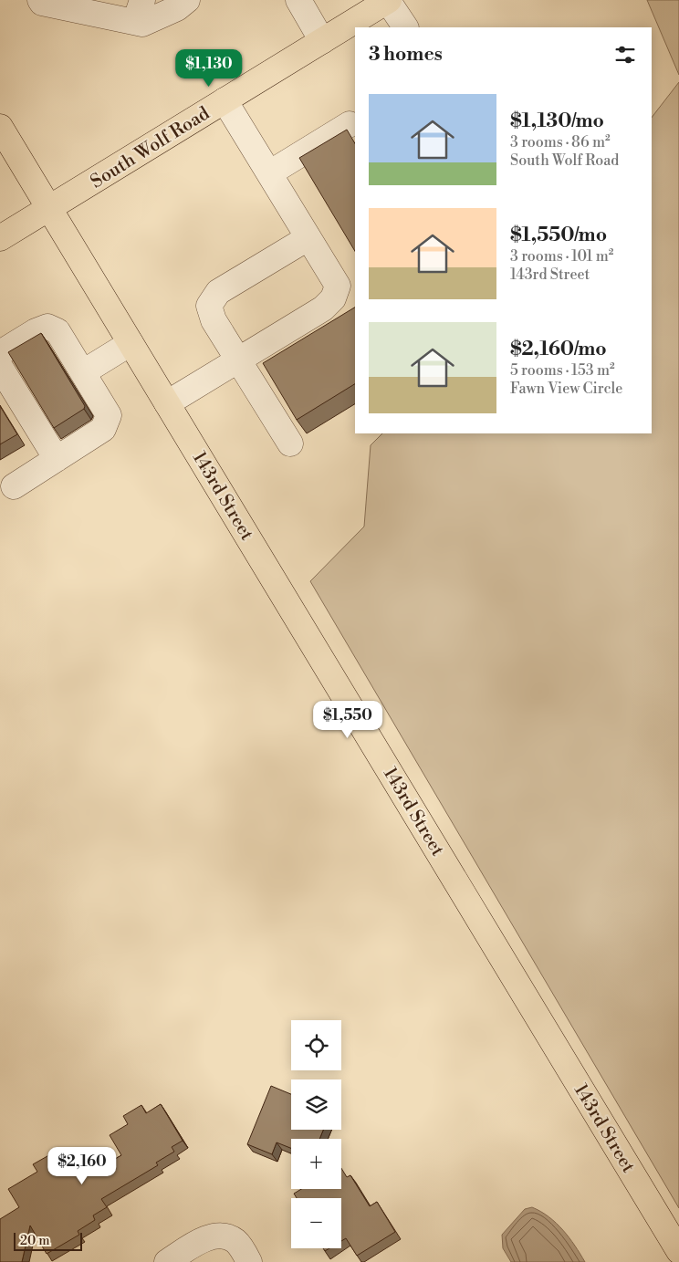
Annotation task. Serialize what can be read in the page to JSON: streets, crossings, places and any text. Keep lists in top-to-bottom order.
{
  "streets": {
    "main road": ["South Wolf Road", "143rd Street"]
  },
  "crossings": [
    ["South Wolf Road", "143rd Street"]
  ],
  "scale_bar": "20 m",
  "page": {
    "heading": "3 homes",
    "price": ["$1,130", "$1,550", "$2,160"],
    "list": [
      {
        "name": "$1,130/mo",
        "note": "3 rooms · 86 m² · South Wolf Road"
      },
      {
        "name": "$1,550/mo",
        "note": "3 rooms · 101 m² · 143rd Street"
      },
      {
        "name": "$2,160/mo",
        "note": "5 rooms · 153 m² · Fawn View Circle"
      }
    ],
    "map_buttons": ["+", "−"],
    "scale": "20 m"
  }
}
